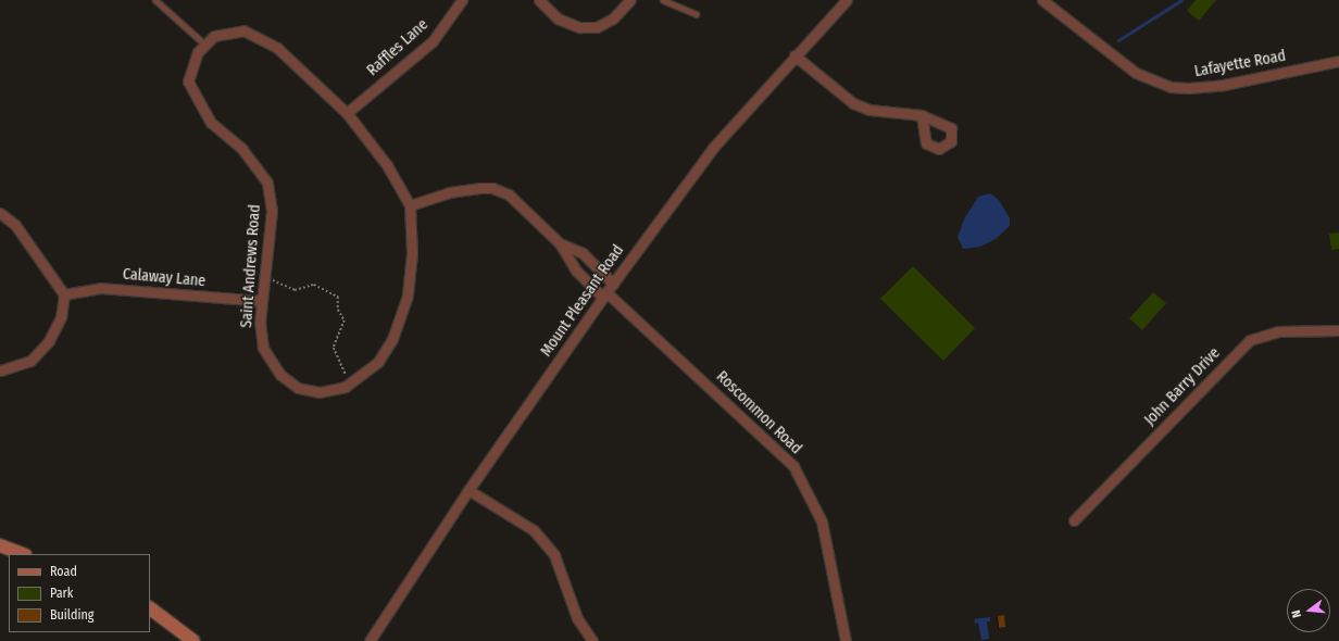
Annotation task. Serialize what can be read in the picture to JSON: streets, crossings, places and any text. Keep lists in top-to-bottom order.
{
  "streets": {
    "street": [
      "Raffles Lane",
      "Lafayette Road",
      "Saint Andrews Road",
      "Calaway Lane",
      "Mount Pleasant Road",
      "John Barry Drive",
      "Roscommon Road"
    ]
  },
  "crossings": [
    ["Raffles Lane", "Saint Andrews Road"],
    ["Saint Andrews Road", "Calaway Lane"],
    ["Mount Pleasant Road", "Roscommon Road"]
  ],
  "legend": ["Road", "Park", "Building"],
  "north": "left"
}
